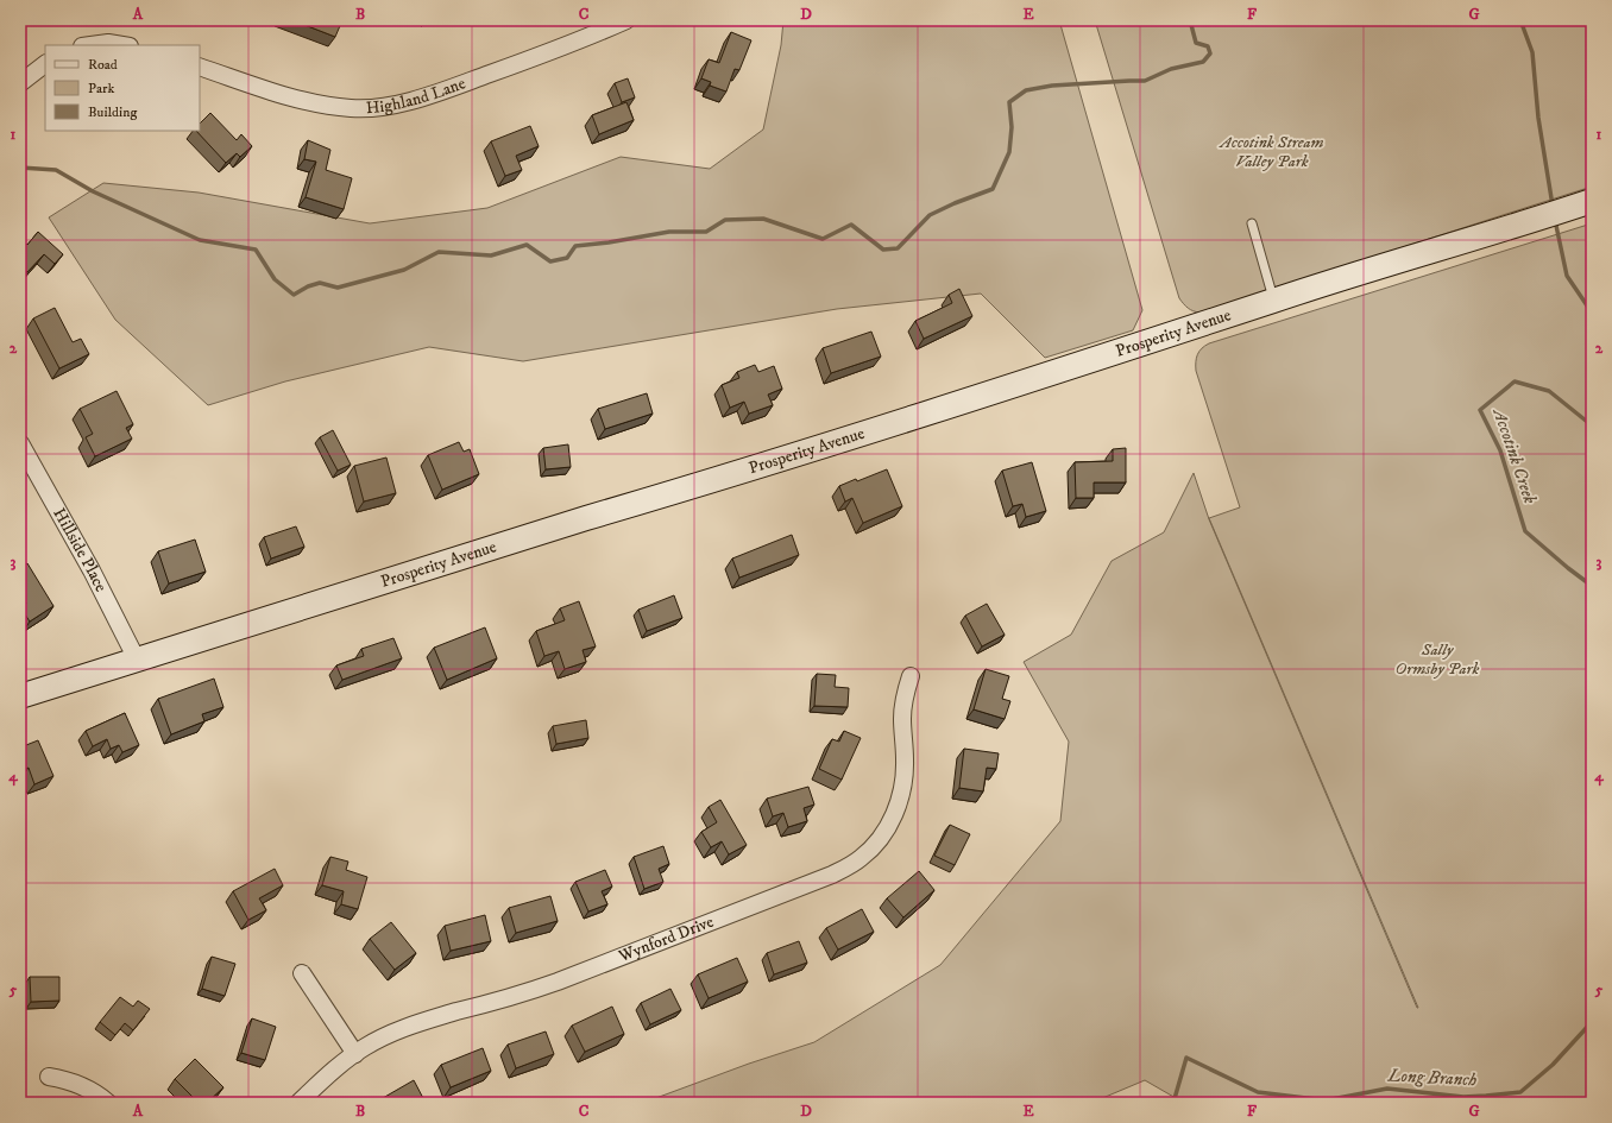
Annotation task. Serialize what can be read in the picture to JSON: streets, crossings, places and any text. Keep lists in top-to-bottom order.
{
  "streets": {
    "main road": ["Prosperity Avenue"],
    "street": ["Highland Lane", "Hillside Place", "Wynford Drive"]
  },
  "crossings": [
    ["Prosperity Avenue", "Hillside Place"]
  ],
  "water": ["Accotink Creek", "Long Branch"],
  "parks": ["Accotink Stream Valley Park", "Sally Ormsby Park"],
  "legend": ["Road", "Park", "Building"],
  "grid": {
    "columns": [
      "A",
      "B",
      "C",
      "D",
      "E",
      "F",
      "G"
    ],
    "rows": [
      "1",
      "2",
      "3",
      "4",
      "5"
    ]
  }
}
